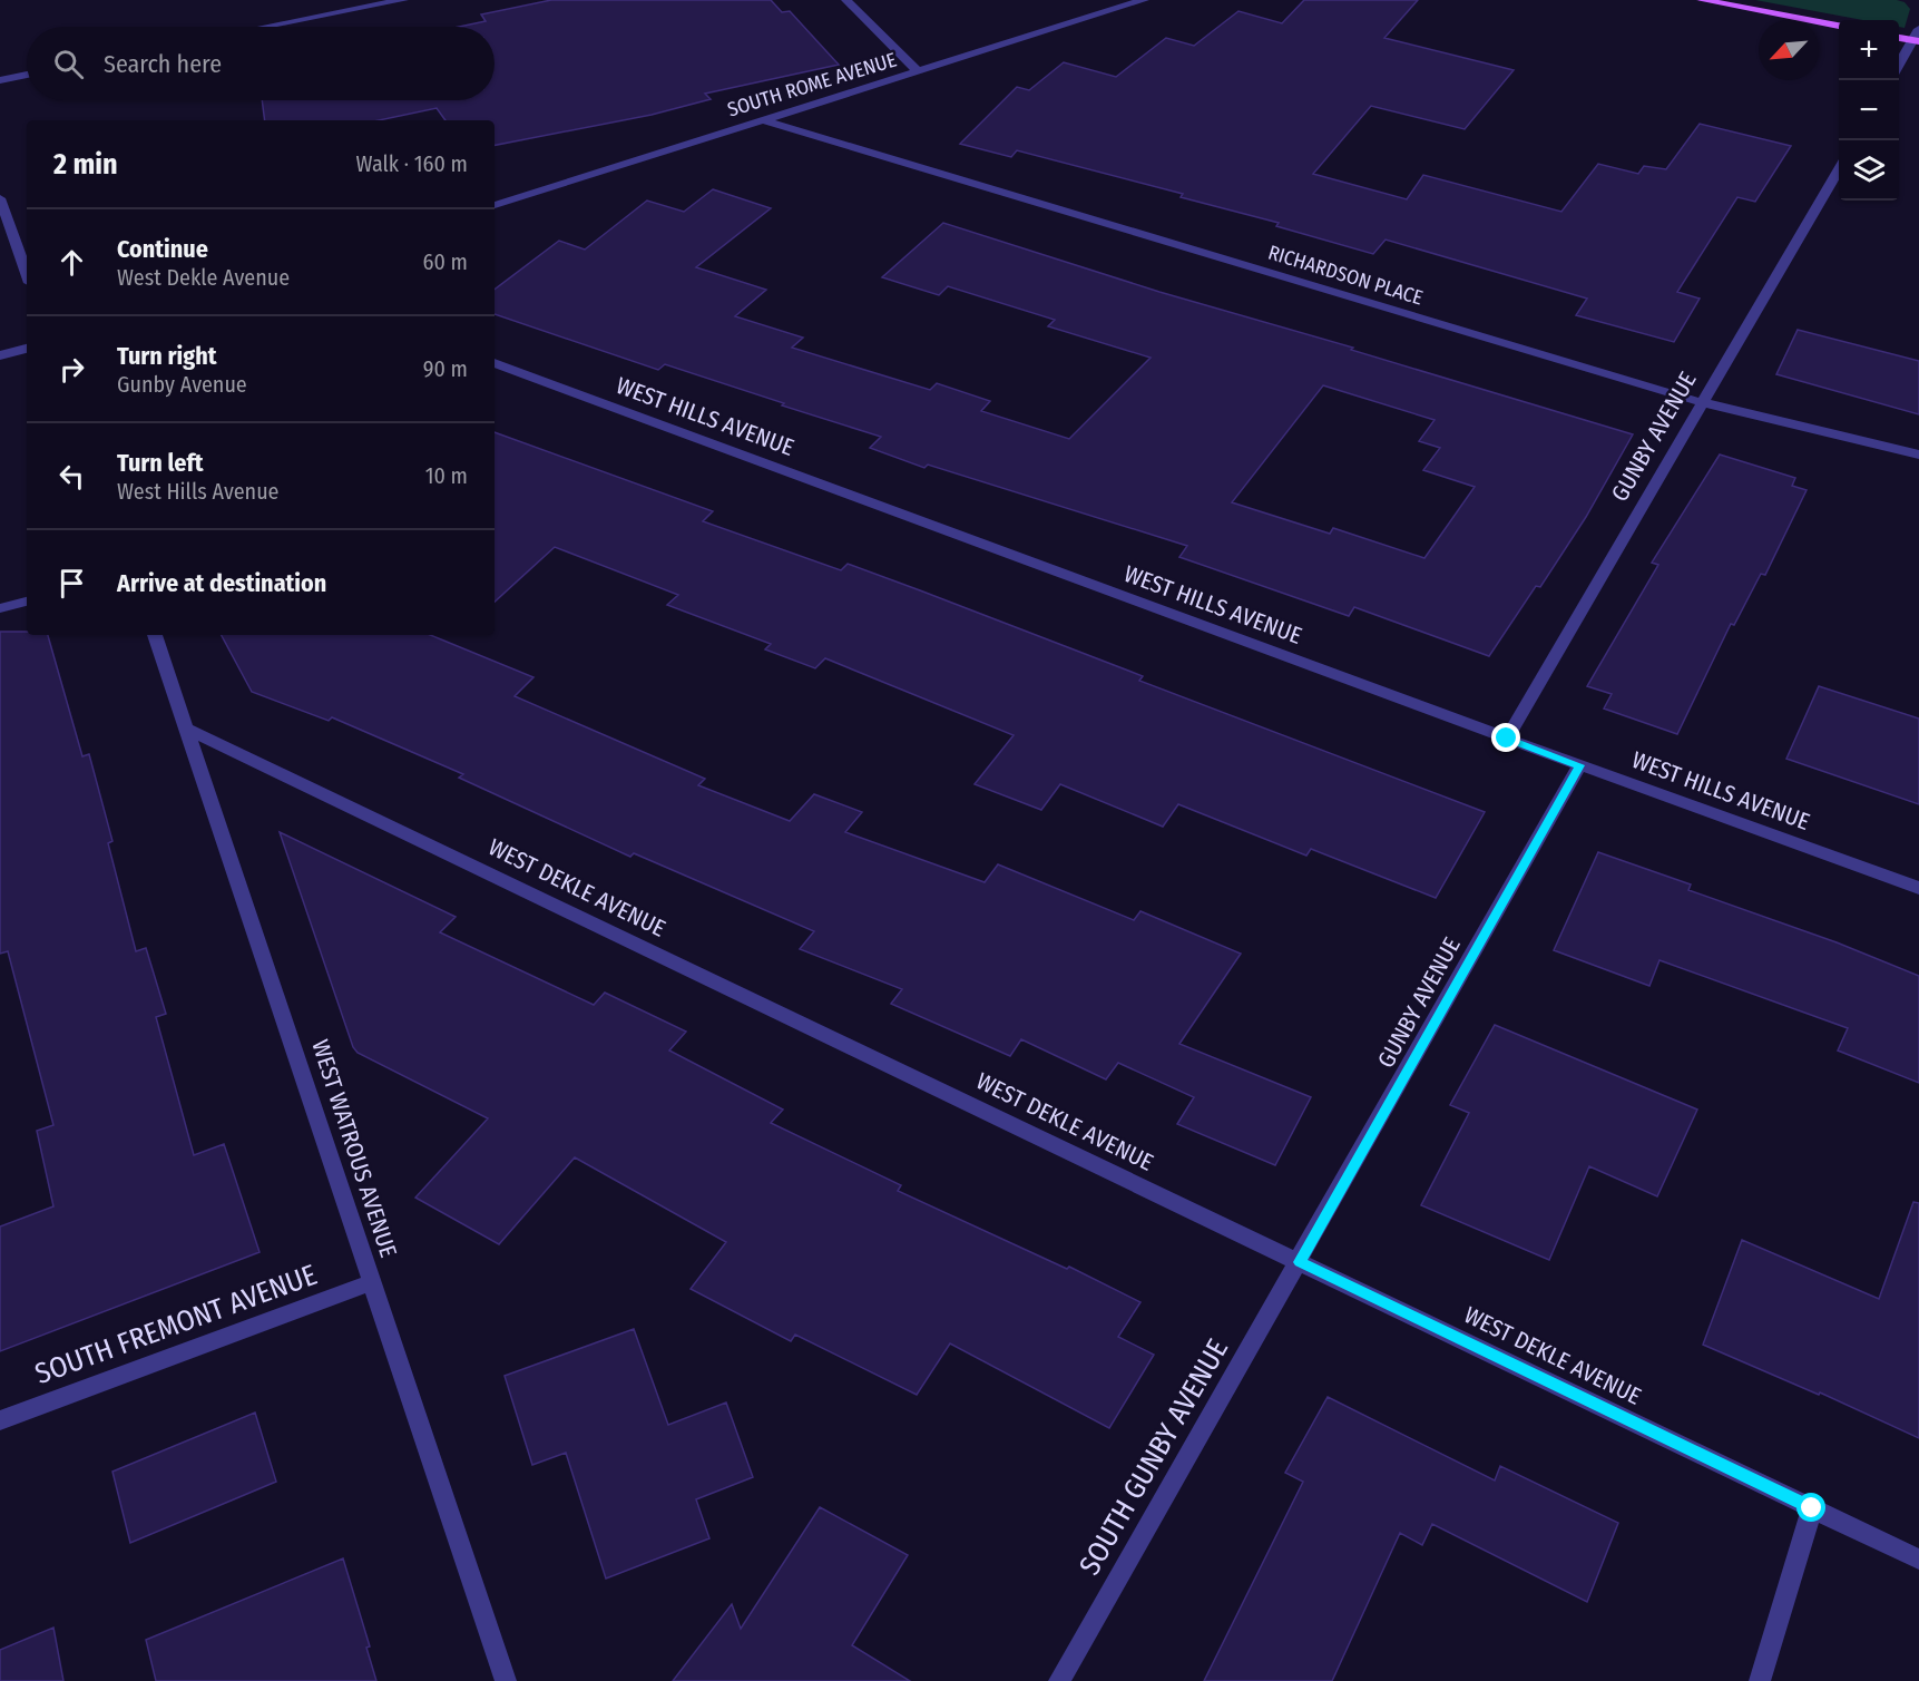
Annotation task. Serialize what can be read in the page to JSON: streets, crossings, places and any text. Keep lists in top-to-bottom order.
{
  "streets": {
    "street": [
      "SOUTH ROME AVENUE",
      "RICHARDSON PLACE",
      "WEST HILLS AVENUE",
      "GUNBY AVENUE",
      "WEST DEKLE AVENUE",
      "WEST WATROUS AVENUE",
      "SOUTH FREMONT AVENUE",
      "SOUTH GUNBY AVENUE"
    ]
  },
  "crossings": [
    ["SOUTH ROME AVENUE", "RICHARDSON PLACE"],
    ["RICHARDSON PLACE", "GUNBY AVENUE"],
    ["WEST HILLS AVENUE", "GUNBY AVENUE"],
    ["GUNBY AVENUE", "WEST DEKLE AVENUE"],
    ["GUNBY AVENUE", "SOUTH GUNBY AVENUE"],
    ["WEST DEKLE AVENUE", "WEST WATROUS AVENUE"],
    ["WEST DEKLE AVENUE", "SOUTH GUNBY AVENUE"],
    ["WEST WATROUS AVENUE", "SOUTH FREMONT AVENUE"]
  ],
  "north": "bottom left",
  "page": {
    "map_buttons": ["+", "−"],
    "search": "Search here",
    "heading": ["2 min", "Walk · 160 m"],
    "list": [
      ["Continue", "West Dekle Avenue", "60 m"],
      ["Turn right", "Gunby Avenue", "90 m"],
      ["Turn left", "West Hills Avenue", "10 m"],
      "Arrive at destination"
    ]
  }
}
